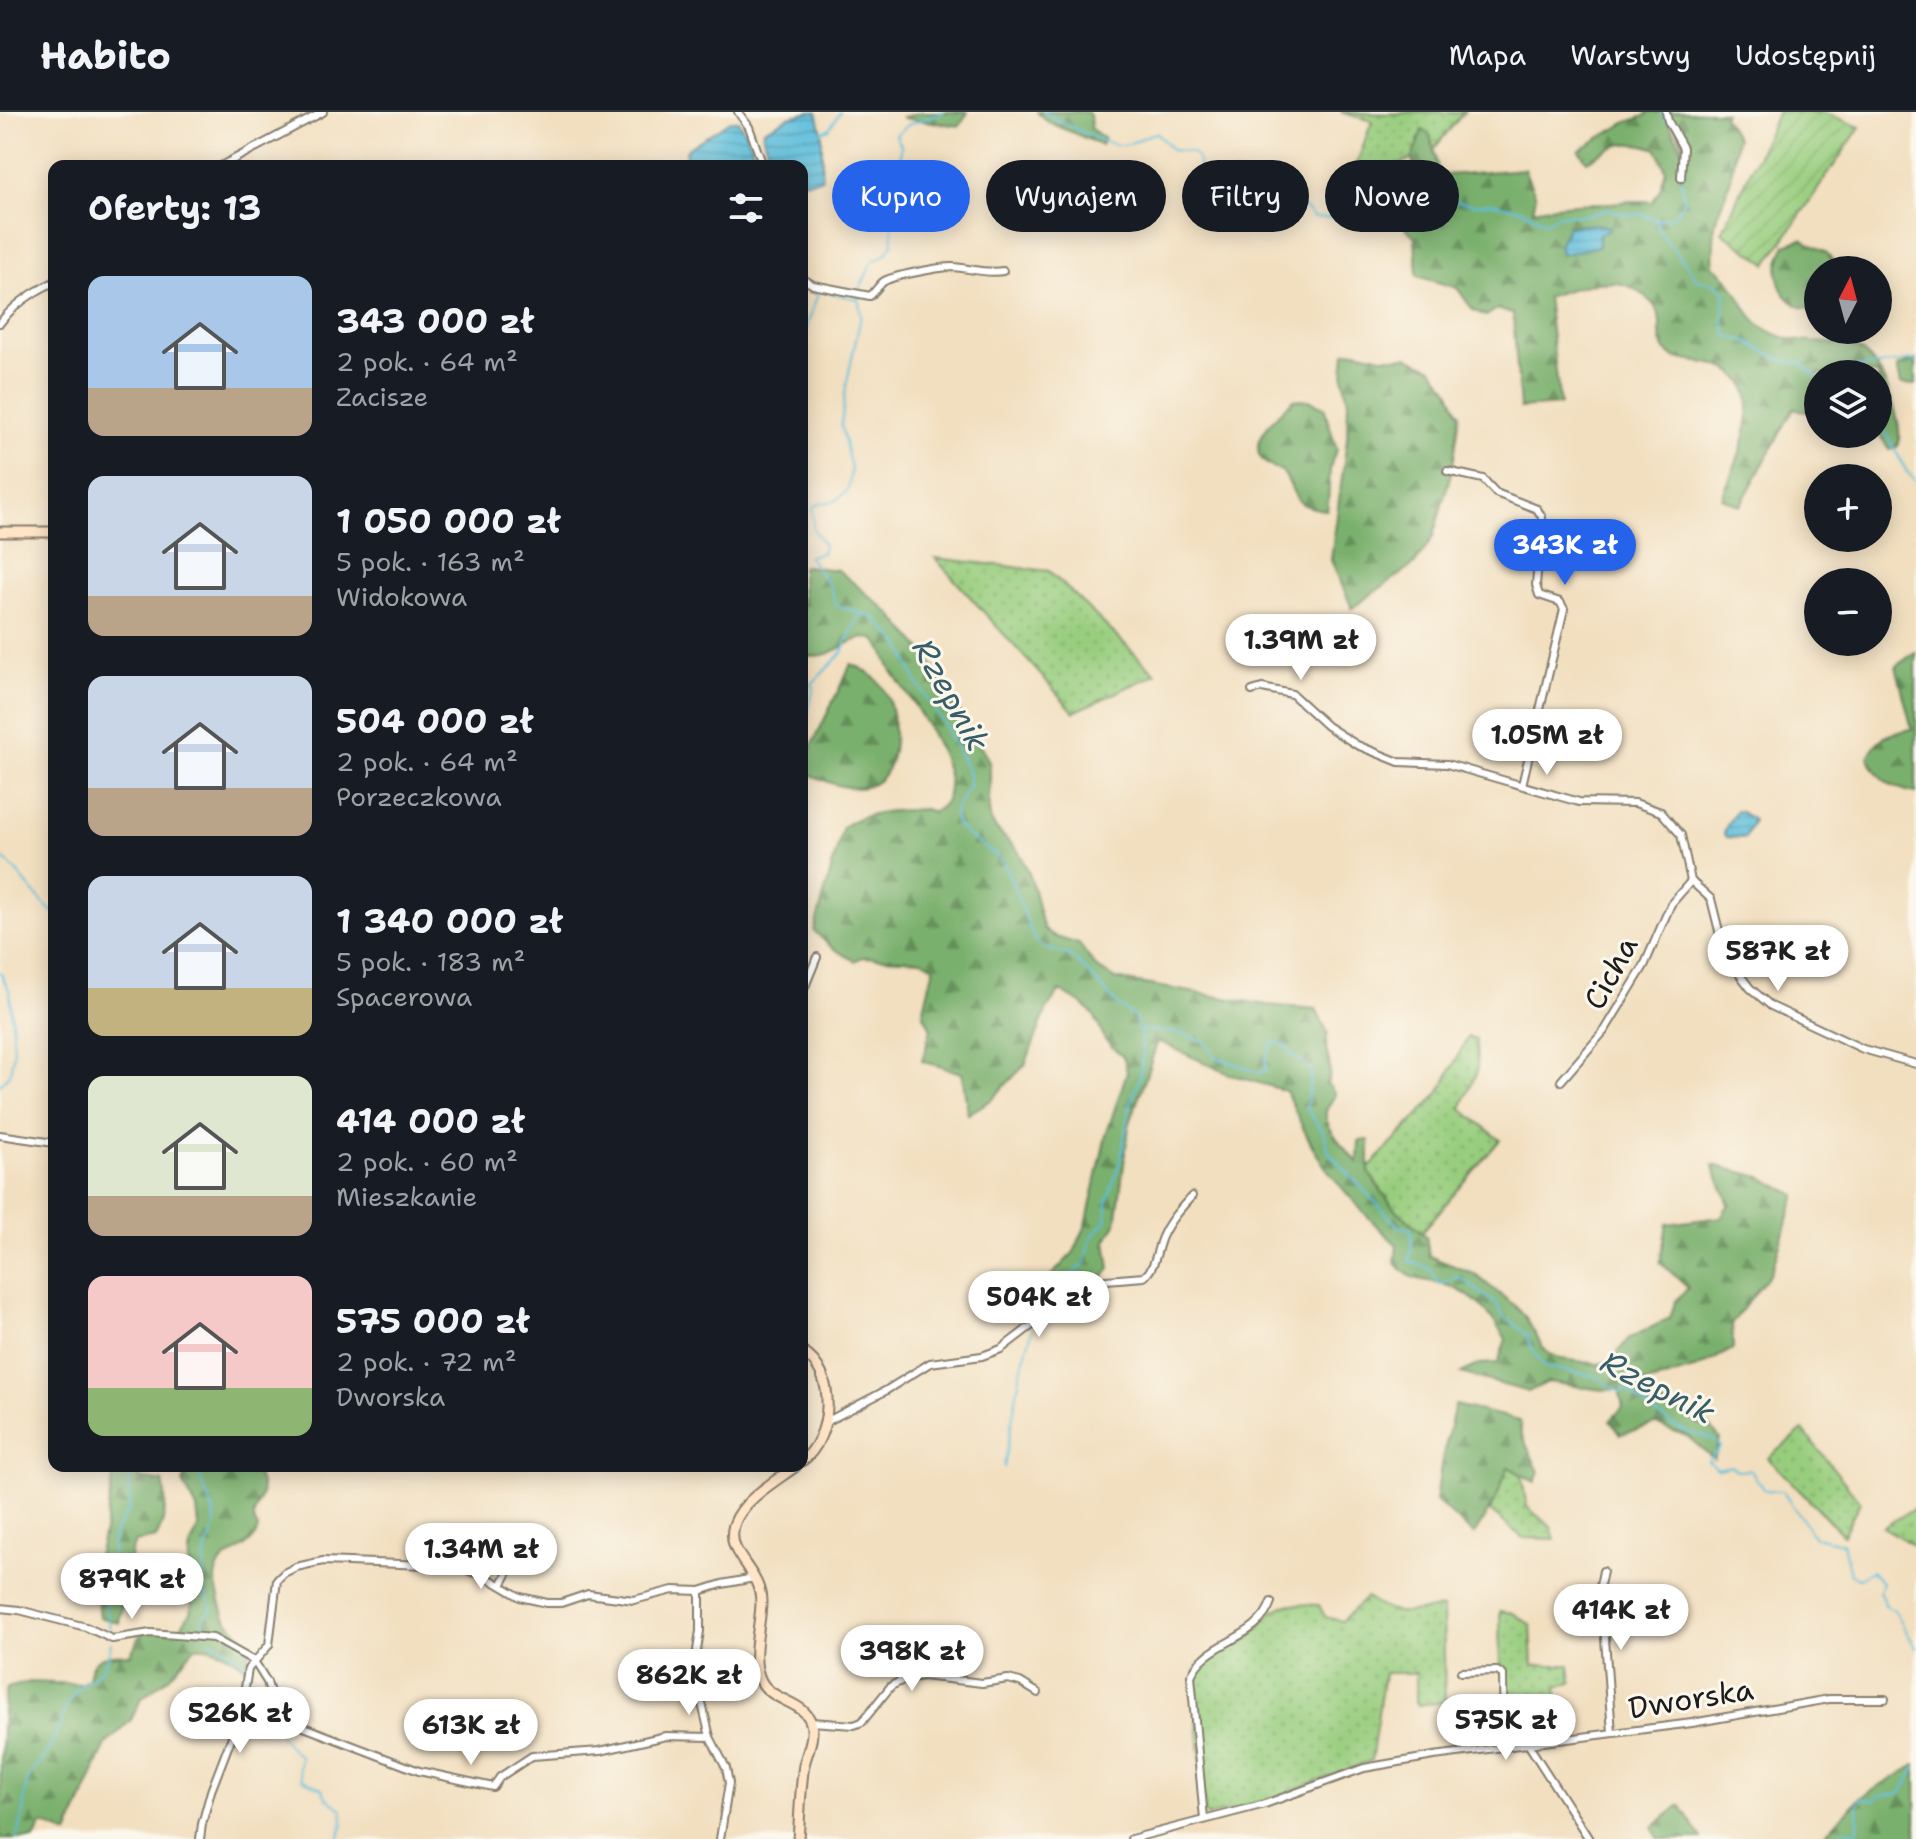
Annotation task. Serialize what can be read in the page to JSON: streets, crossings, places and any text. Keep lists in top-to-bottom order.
{
  "streets": {
    "street": ["Cicha", "Dworska"]
  },
  "water": ["Rzepnik"],
  "north": "top",
  "page": {
    "header": "Habito",
    "nav": ["Mapa", "Warstwy", "Udostępnij"],
    "chip": [
      "Kupno",
      "Wynajem",
      "Filtry",
      "Nowe"
    ],
    "heading": "Oferty: 13",
    "map_buttons": ["+", "−"],
    "list": [
      {
        "name": "343 000 zł",
        "note": "2 pok. · 64 m² · Zacisze"
      },
      {
        "name": "1 050 000 zł",
        "note": "5 pok. · 163 m² · Widokowa"
      },
      {
        "name": "504 000 zł",
        "note": "2 pok. · 64 m² · Porzeczkowa"
      },
      {
        "name": "1 340 000 zł",
        "note": "5 pok. · 183 m² · Spacerowa"
      },
      {
        "name": "414 000 zł",
        "note": "2 pok. · 60 m² · Mieszkanie"
      },
      {
        "name": "575 000 zł",
        "note": "2 pok. · 72 m² · Dworska"
      }
    ],
    "price": [
      "343K zł",
      "1.39M zł",
      "1.05M zł",
      "587K zł",
      "504K zł",
      "1.34M zł",
      "879K zł",
      "414K zł",
      "398K zł",
      "862K zł",
      "526K zł",
      "575K zł",
      "613K zł"
    ]
  }
}
